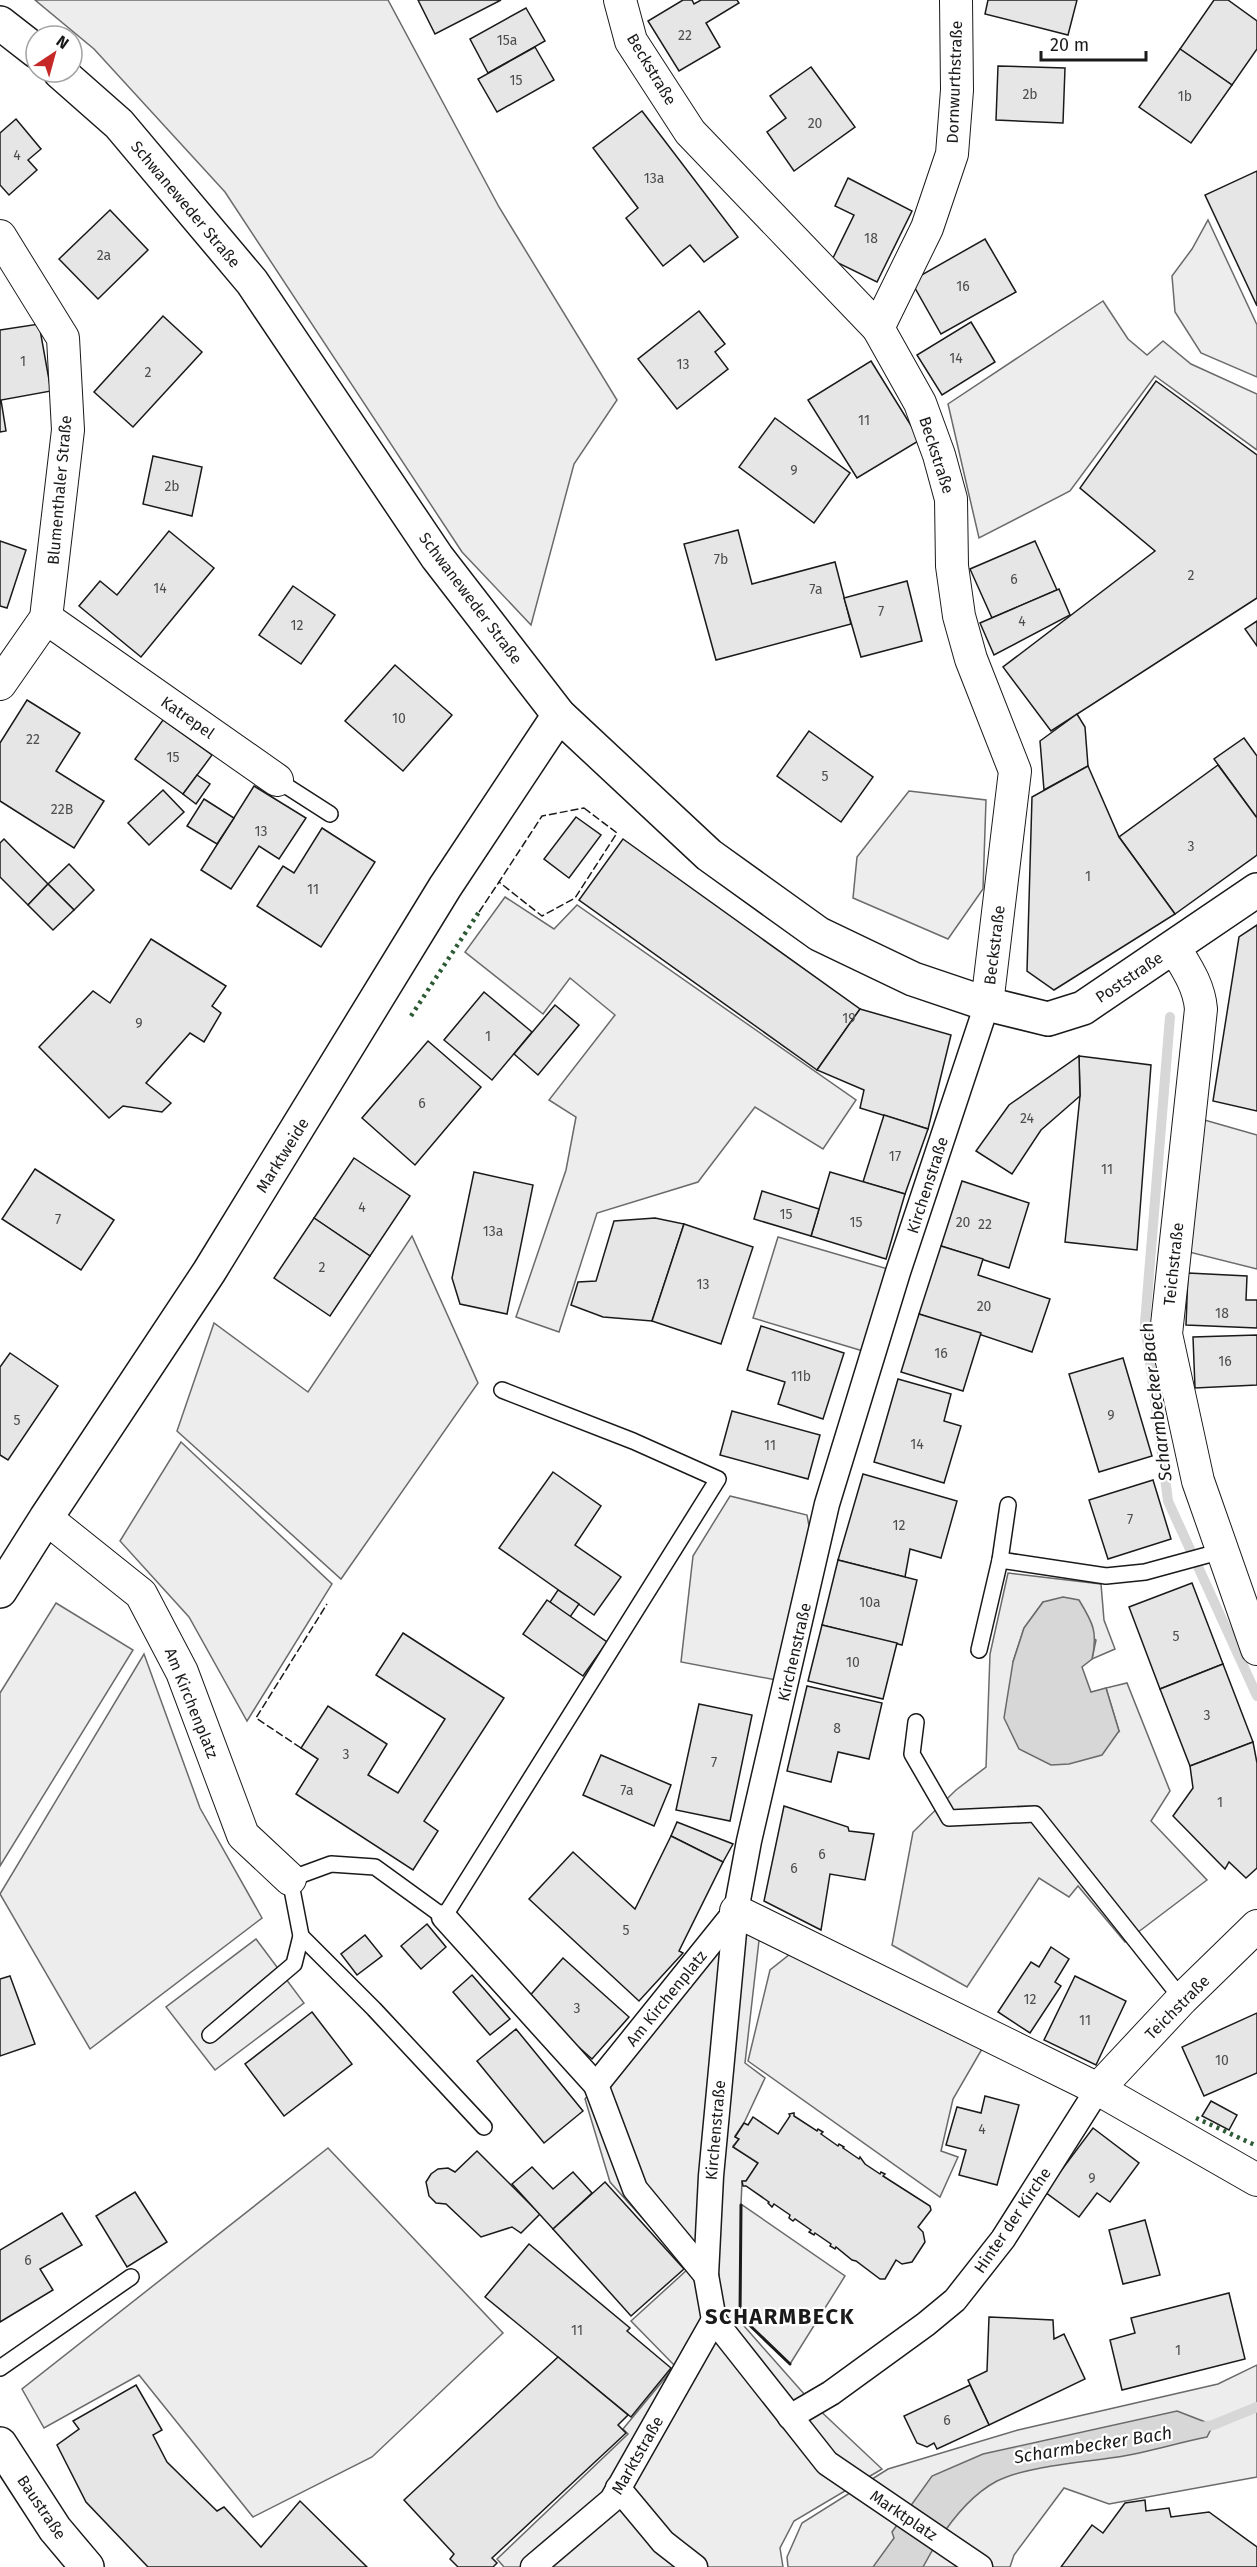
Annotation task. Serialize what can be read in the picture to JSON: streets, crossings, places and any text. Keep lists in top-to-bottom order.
{
  "streets": {
    "street": [
      "Beckstraße",
      "Dornwurthstraße",
      "Schwaneweder Straße",
      "Blumenthaler Straße",
      "Katrepel",
      "Poststraße",
      "Marktweide",
      "Kirchenstraße",
      "Teichstraße",
      "Am Kirchenplatz",
      "Hinter der Kirche",
      "Marktstraße",
      "Baustraße",
      "Marktplatz"
    ]
  },
  "crossings": [
    ["Beckstraße", "Dornwurthstraße"],
    ["Beckstraße", "Schwaneweder Straße"],
    ["Beckstraße", "Poststraße"],
    ["Beckstraße", "Kirchenstraße"],
    ["Schwaneweder Straße", "Poststraße"],
    ["Schwaneweder Straße", "Marktweide"],
    ["Schwaneweder Straße", "Kirchenstraße"],
    ["Blumenthaler Straße", "Katrepel"],
    ["Poststraße", "Kirchenstraße"],
    ["Poststraße", "Teichstraße"],
    ["Marktweide", "Am Kirchenplatz"],
    ["Kirchenstraße", "Am Kirchenplatz"],
    ["Kirchenstraße", "Marktstraße"],
    ["Teichstraße", "Hinter der Kirche"],
    ["Hinter der Kirche", "Marktplatz"]
  ],
  "districts": ["SCHARMBECK"],
  "water": ["Scharmbecker Bach"],
  "house_numbers": [
    "22",
    "15a",
    "15",
    "2b",
    "1b",
    "20",
    "4",
    "13a",
    "18",
    "2a",
    "16",
    "14",
    "1",
    "13",
    "2",
    "11",
    "9",
    "2b",
    "7b",
    "2",
    "6",
    "14",
    "7a",
    "7",
    "4",
    "12",
    "10",
    "22",
    "15",
    "5",
    "22B",
    "13",
    "3",
    "1",
    "11",
    "19",
    "9",
    "1",
    "6",
    "24",
    "17",
    "11",
    "4",
    "15",
    "7",
    "15",
    "20",
    "22",
    "13a",
    "2",
    "13",
    "20",
    "18",
    "16",
    "16",
    "11b",
    "9",
    "5",
    "14",
    "11",
    "7",
    "12",
    "10a",
    "5",
    "10",
    "3",
    "8",
    "3",
    "7",
    "7a",
    "1",
    "6",
    "6",
    "5",
    "12",
    "3",
    "11",
    "10",
    "4",
    "9",
    "6",
    "11",
    "1",
    "6"
  ],
  "scale_bar": "20 m",
  "north": "top right"
}
